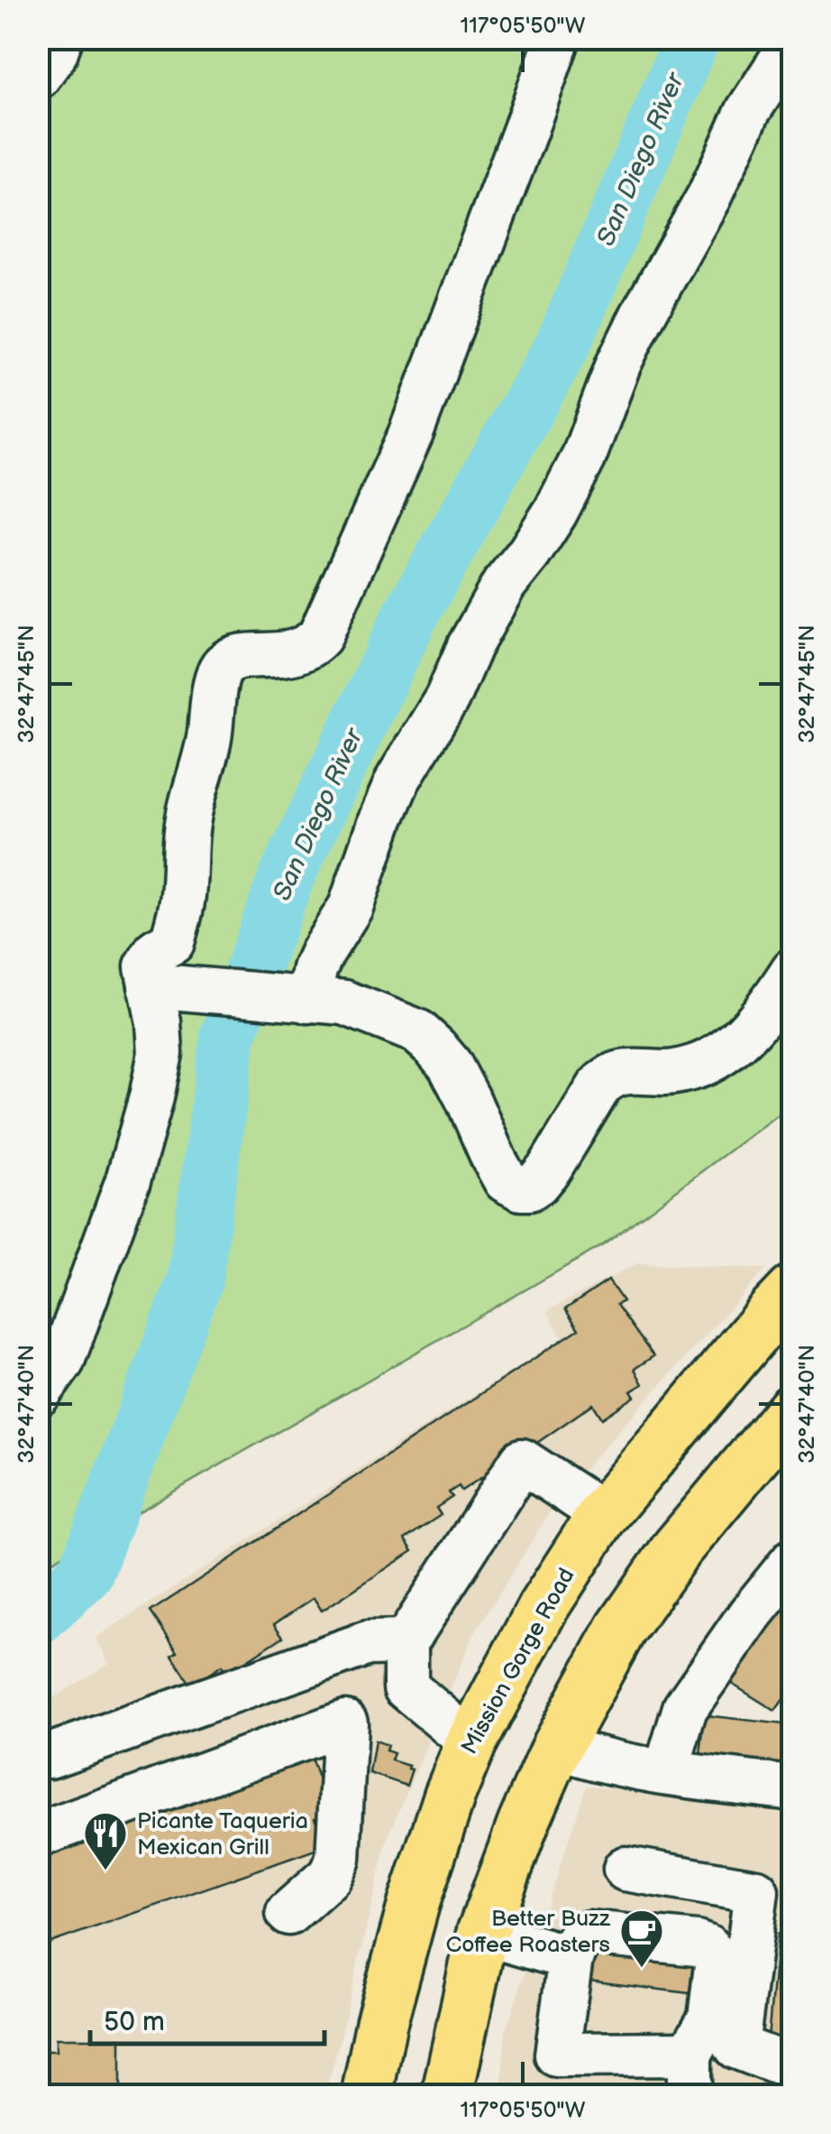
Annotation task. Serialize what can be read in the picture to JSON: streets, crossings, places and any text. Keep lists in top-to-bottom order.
{
  "streets": {
    "main road": ["Mission Gorge Road"]
  },
  "water": ["San Diego River"],
  "places": {
    "restaurant": ["Picante Taqueria Mexican Grill"],
    "cafe": ["Better Buzz Coffee Roasters"]
  },
  "scale_bar": "50 m",
  "coordinates": ["117°05'50\"W", "32°47'45\"N", "32°47'40\"N"]
}
